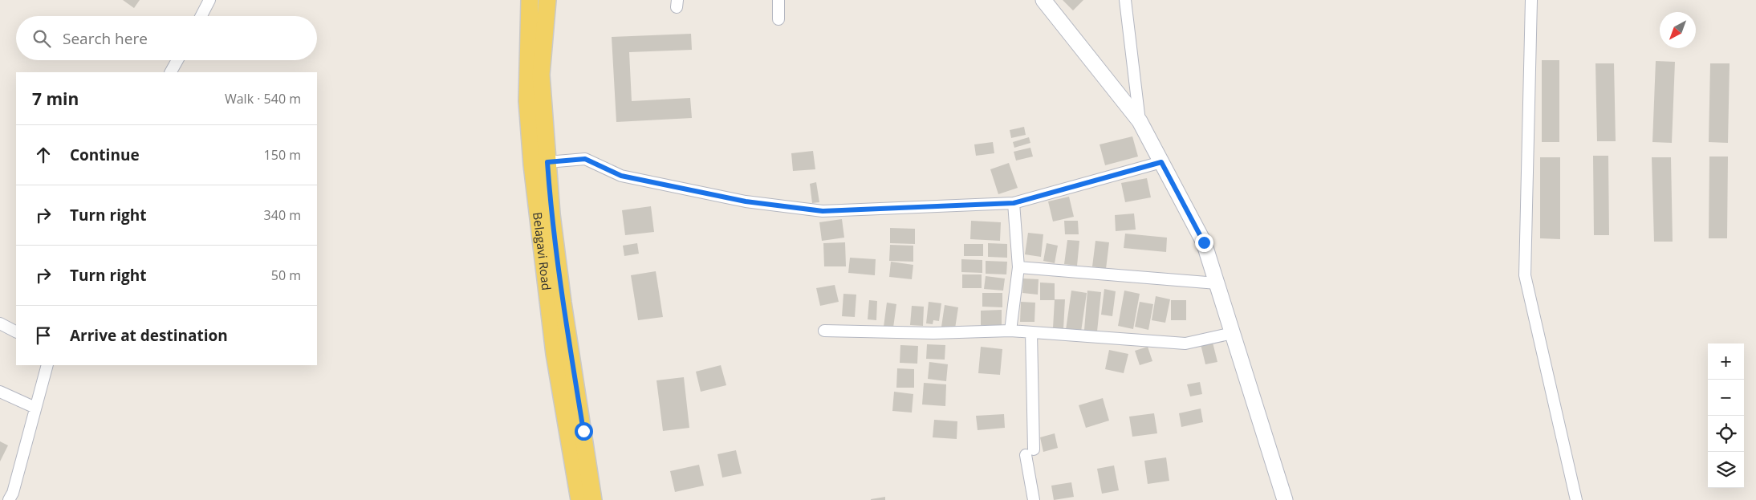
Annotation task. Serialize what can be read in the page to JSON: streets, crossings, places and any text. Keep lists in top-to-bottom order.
{
  "streets": {
    "main road": ["Belagavi Road"]
  },
  "north": "bottom left",
  "page": {
    "search": "Search here",
    "heading": ["7 min", "Walk · 540 m"],
    "list": [
      ["Continue", "150 m"],
      ["Turn right", "340 m"],
      ["Turn right", "50 m"],
      "Arrive at destination"
    ],
    "map_buttons": ["+", "−"]
  }
}
